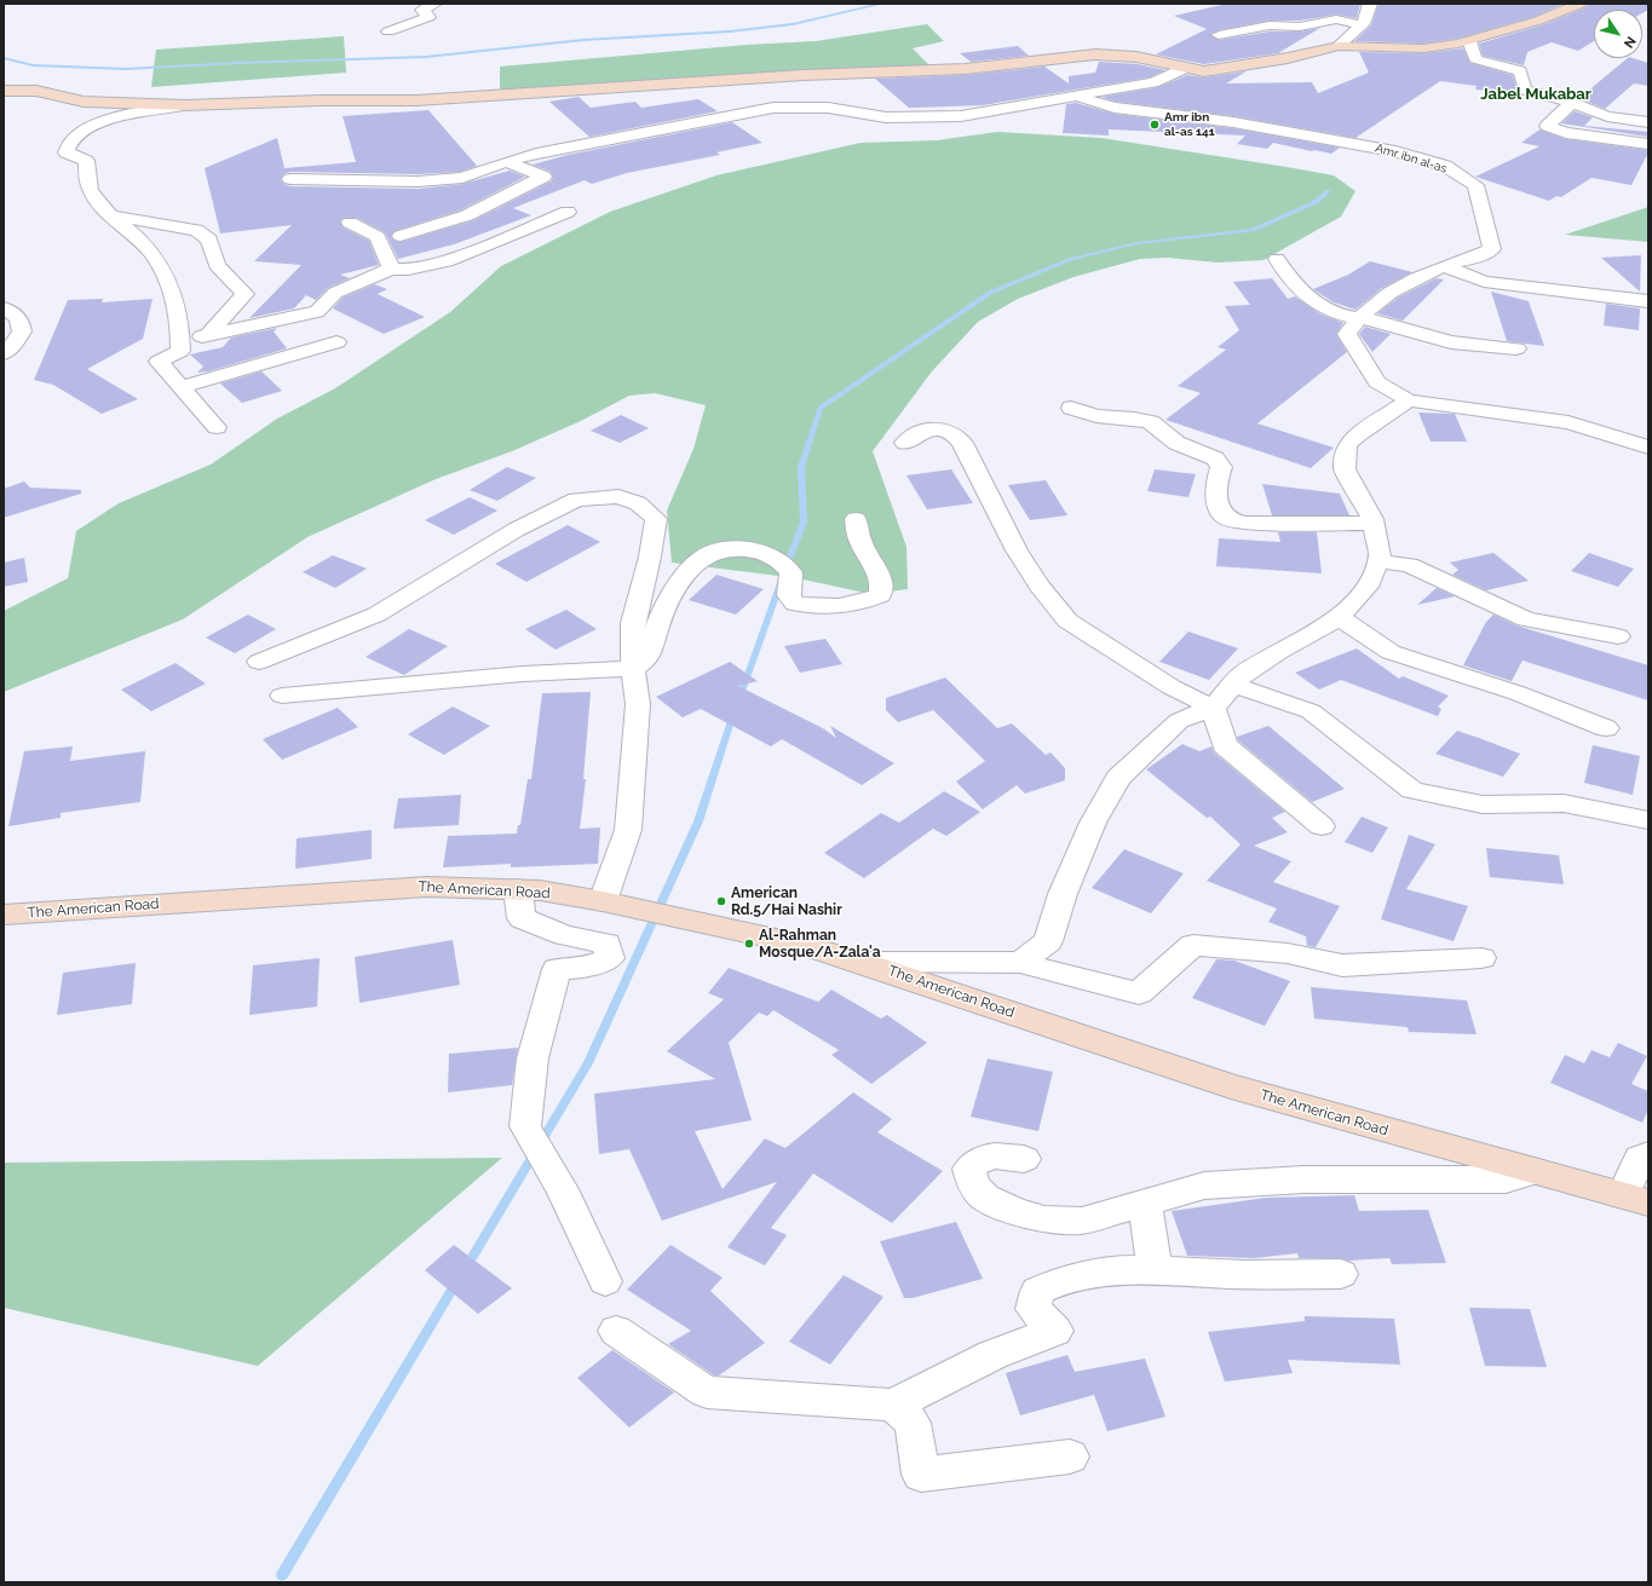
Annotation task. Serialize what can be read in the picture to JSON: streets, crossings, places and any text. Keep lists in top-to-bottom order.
{
  "streets": {
    "street": ["Amr ibn al-as", "The American Road"]
  },
  "districts": ["Jabel Mukabar"],
  "places": ["Amr ibn al-as 141", "American Rd.5/Hai Nashir", "Al-Rahman Mosque/A-Zala'a"],
  "north": "bottom right"
}
